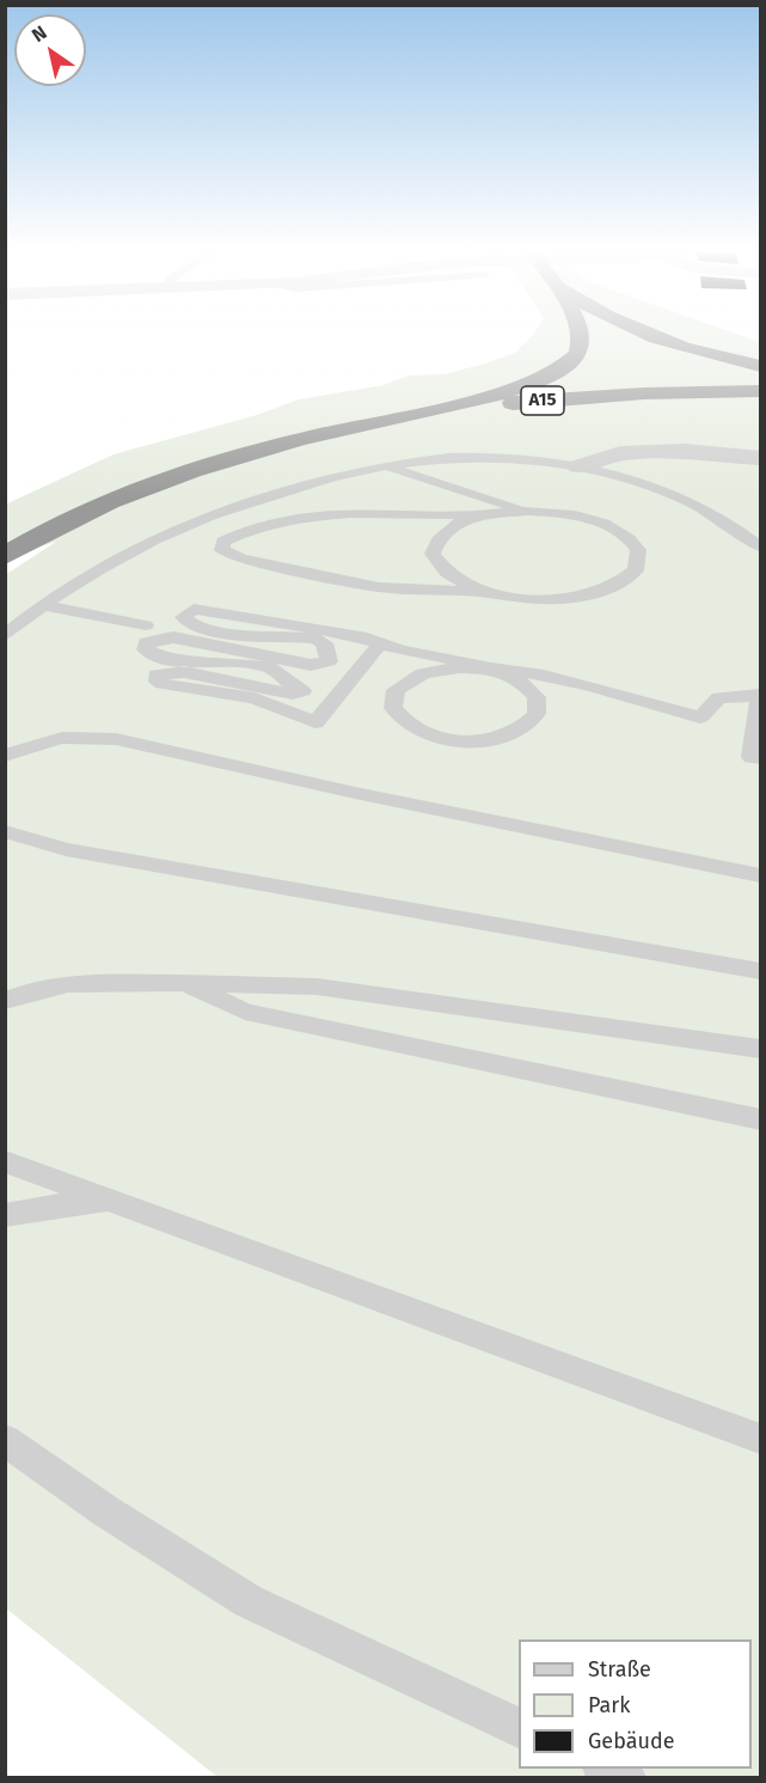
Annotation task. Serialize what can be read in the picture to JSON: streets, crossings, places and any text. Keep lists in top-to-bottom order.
{
  "streets": {
    "highway": ["A15"]
  },
  "legend": ["Straße", "Park", "Gebäude"],
  "north": "top left"
}
